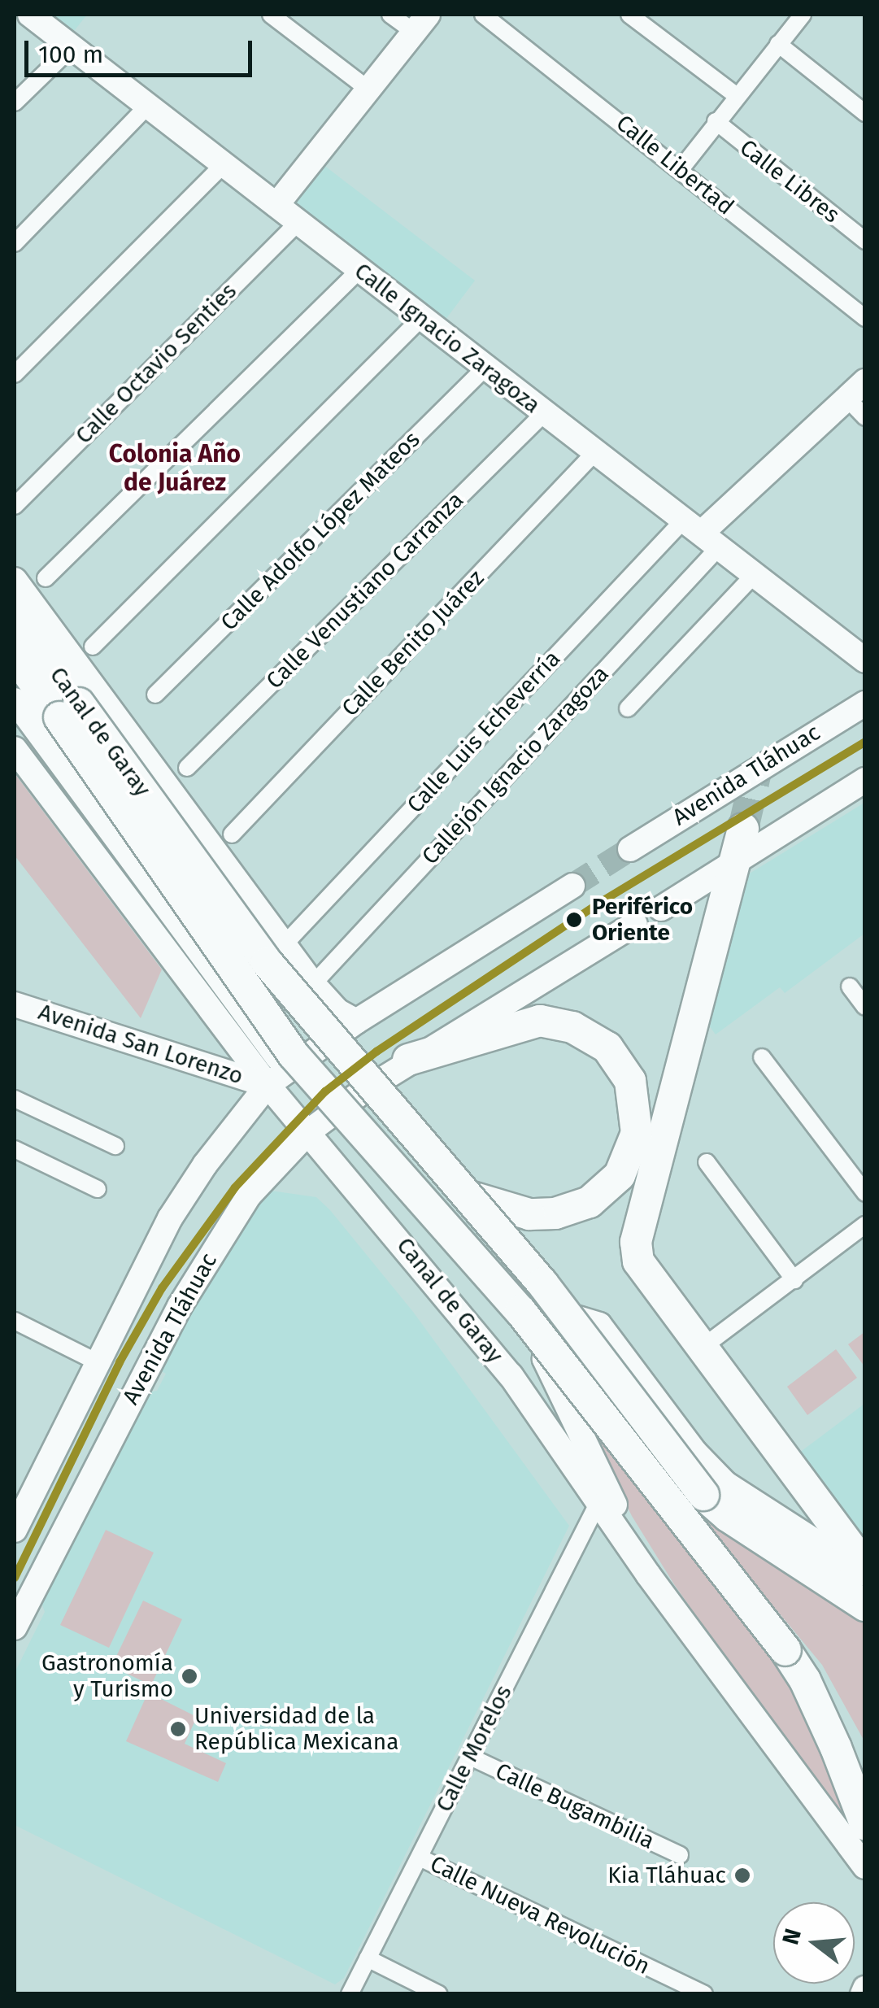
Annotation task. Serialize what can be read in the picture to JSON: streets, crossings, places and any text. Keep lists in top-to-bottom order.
{
  "streets": {
    "highway": ["Canal de Garay"],
    "main road": ["Calle Ignacio Zaragoza", "Avenida Tláhuac", "Avenida San Lorenzo"],
    "street": [
      "Calle Libertad",
      "Calle Libres",
      "Calle Octavio Senties",
      "Calle Adolfo López Mateos",
      "Calle Venustiano Carranza",
      "Calle Benito Juárez",
      "Calle Luis Echeverría",
      "Callejón Ignacio Zaragoza",
      "Calle Morelos",
      "Calle Bugambilia",
      "Calle Nueva Revolución"
    ]
  },
  "crossings": [
    ["Calle Ignacio Zaragoza", "Calle Octavio Senties"],
    ["Calle Ignacio Zaragoza", "Calle Adolfo López Mateos"],
    ["Calle Ignacio Zaragoza", "Calle Venustiano Carranza"],
    ["Calle Ignacio Zaragoza", "Calle Benito Juárez"],
    ["Calle Ignacio Zaragoza", "Calle Luis Echeverría"],
    ["Calle Ignacio Zaragoza", "Callejón Ignacio Zaragoza"],
    ["Canal de Garay", "Avenida Tláhuac"],
    ["Canal de Garay", "Avenida San Lorenzo"],
    ["Canal de Garay", "Calle Morelos"],
    ["Calle Luis Echeverría", "Callejón Ignacio Zaragoza"],
    ["Avenida Tláhuac", "Avenida San Lorenzo"],
    ["Calle Morelos", "Calle Bugambilia"],
    ["Calle Morelos", "Calle Nueva Revolución"]
  ],
  "districts": ["Colonia Año de Juárez"],
  "places": [
    "Periférico Oriente",
    "Gastronomía y Turismo",
    "Universidad de la República Mexicana",
    "Kia Tláhuac"
  ],
  "scale_bar": "100 m",
  "north": "left"
}
